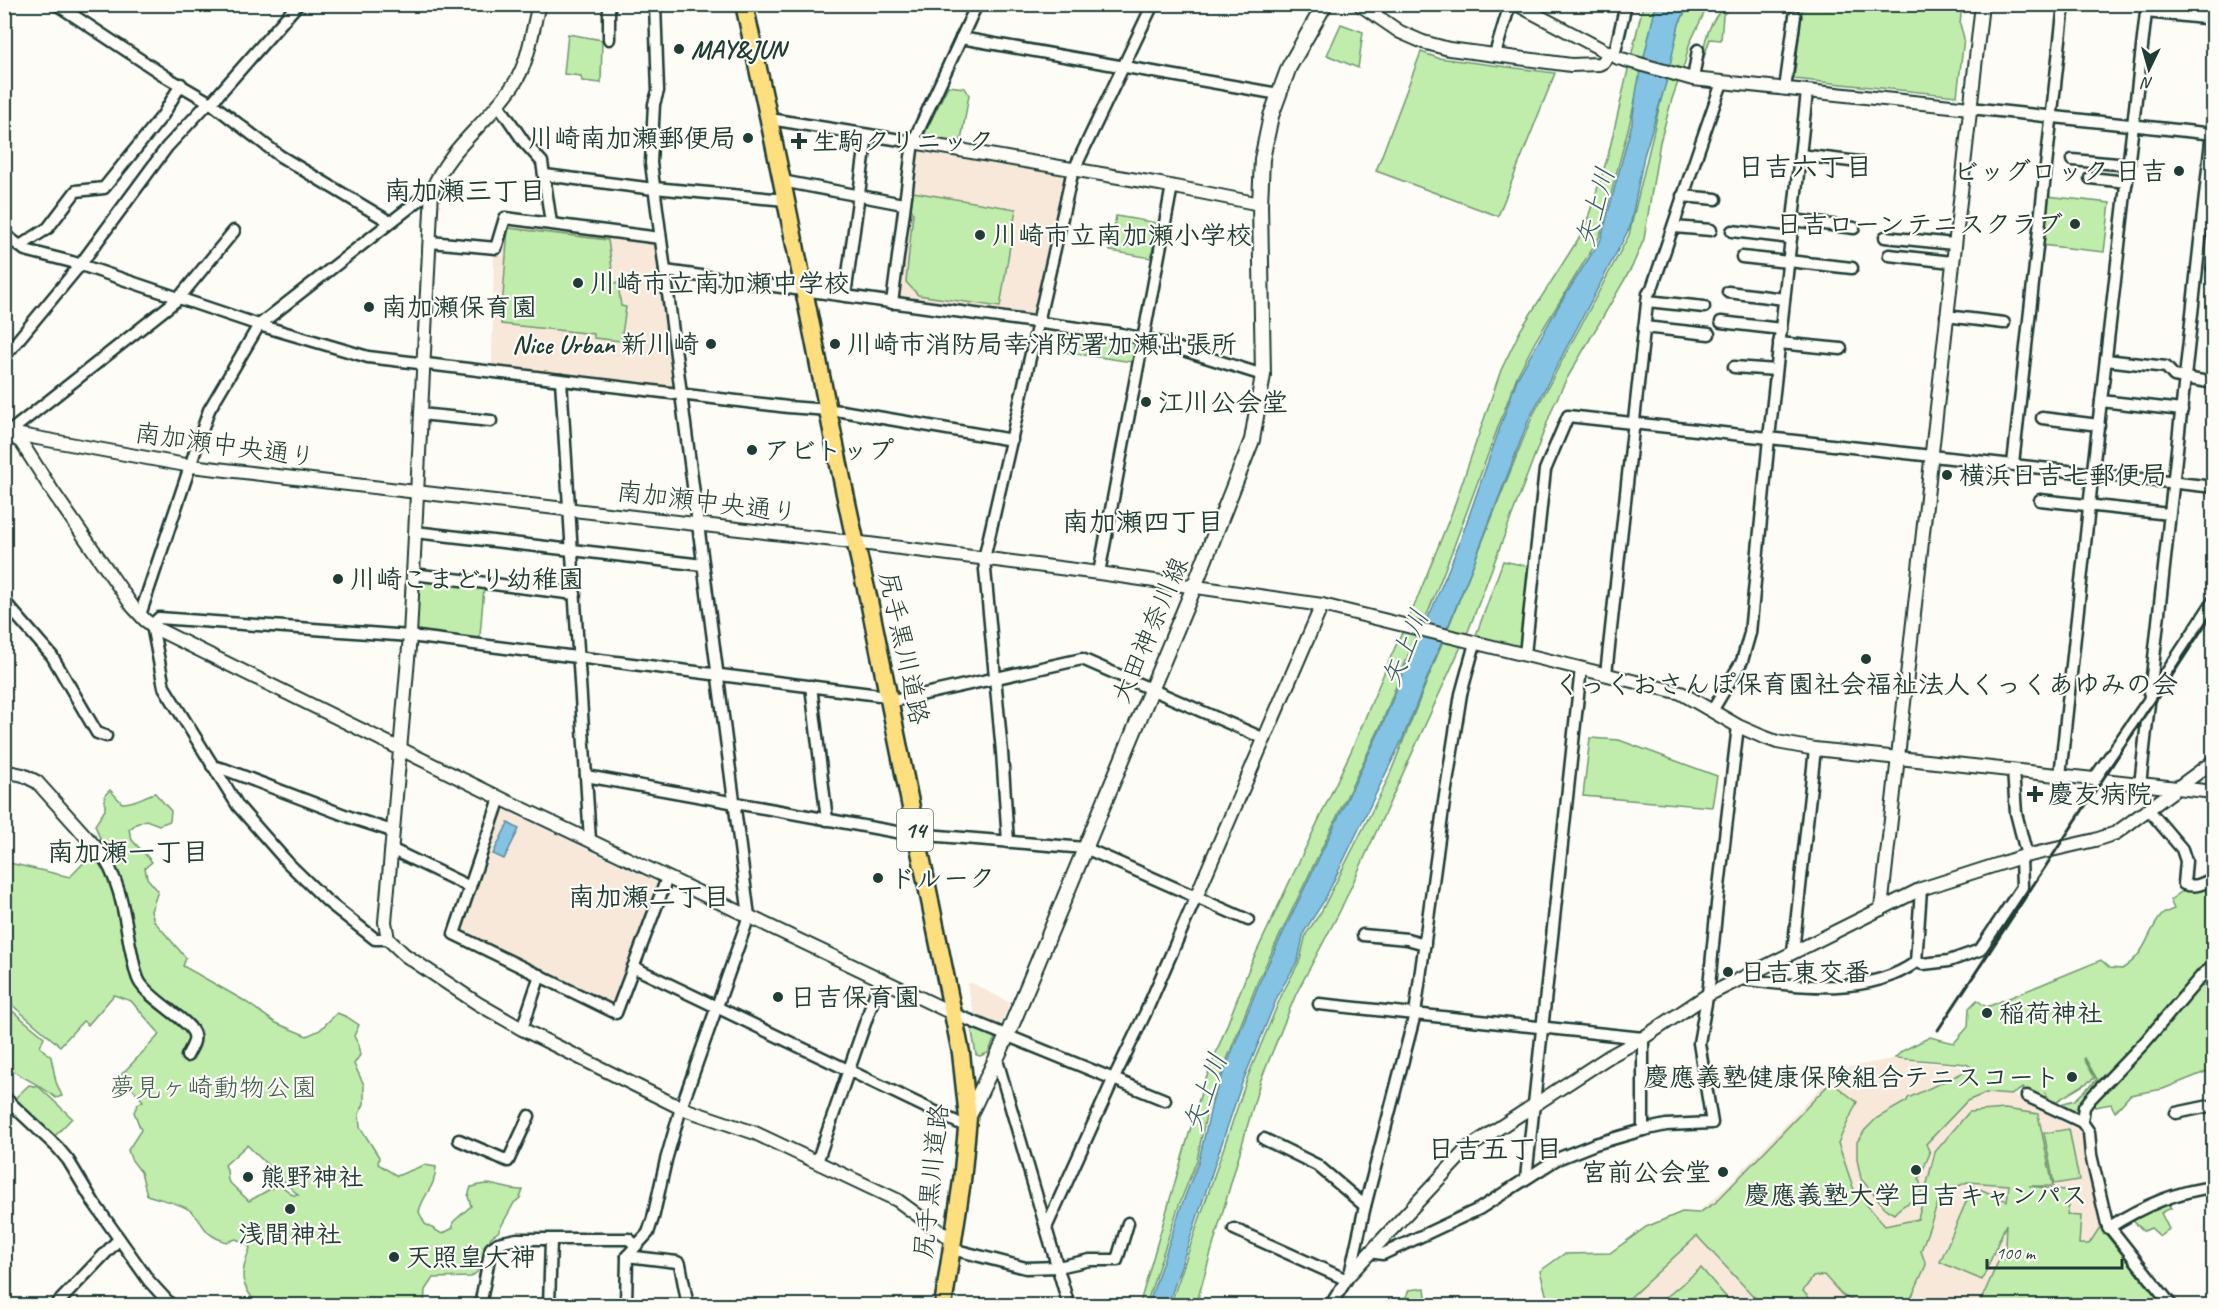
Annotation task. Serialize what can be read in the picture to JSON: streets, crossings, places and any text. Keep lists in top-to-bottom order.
{
  "streets": {
    "main road": ["大田神奈川線", "尻手黒川道路", "14"],
    "street": ["南加瀬中央通り"]
  },
  "crossings": [
    ["南加瀬中央通り", "大田神奈川線"],
    ["南加瀬中央通り", "尻手黒川道路"],
    ["大田神奈川線", "尻手黒川道路"]
  ],
  "districts": [
    "日吉六丁目",
    "南加瀬三丁目",
    "南加瀬四丁目",
    "南加瀬一丁目",
    "南加瀬二丁目",
    "日吉五丁目"
  ],
  "water": ["矢上川"],
  "parks": ["夢見ヶ崎動物公園"],
  "places": {
    "other": [
      "MAY&JUN",
      "川崎南加瀬郵便局",
      "ビッグロック 日吉",
      "日吉ローンテニスクラブ",
      "川崎市立南加瀬小学校",
      "川崎市立南加瀬中学校",
      "南加瀬保育園",
      "Nice Urban 新川崎",
      "川崎市消防局幸消防署加瀬出張所",
      "江川公会堂",
      "アビトップ",
      "横浜日吉七郵便局",
      "川崎こまどり幼稚園",
      "くっくおさんぽ保育園社会福祉法人くっくあゆみの会",
      "ドルーク",
      "日吉東交番",
      "日吉保育園",
      "稲荷神社",
      "慶應義塾健康保険組合テニスコート",
      "慶應義塾大学 日吉キャンパス",
      "宮前公会堂",
      "熊野神社",
      "浅間神社",
      "天照皇大神"
    ],
    "health": ["生駒クリニック", "慶友病院"]
  },
  "scale_bar": "100 m",
  "north": "bottom"
}
